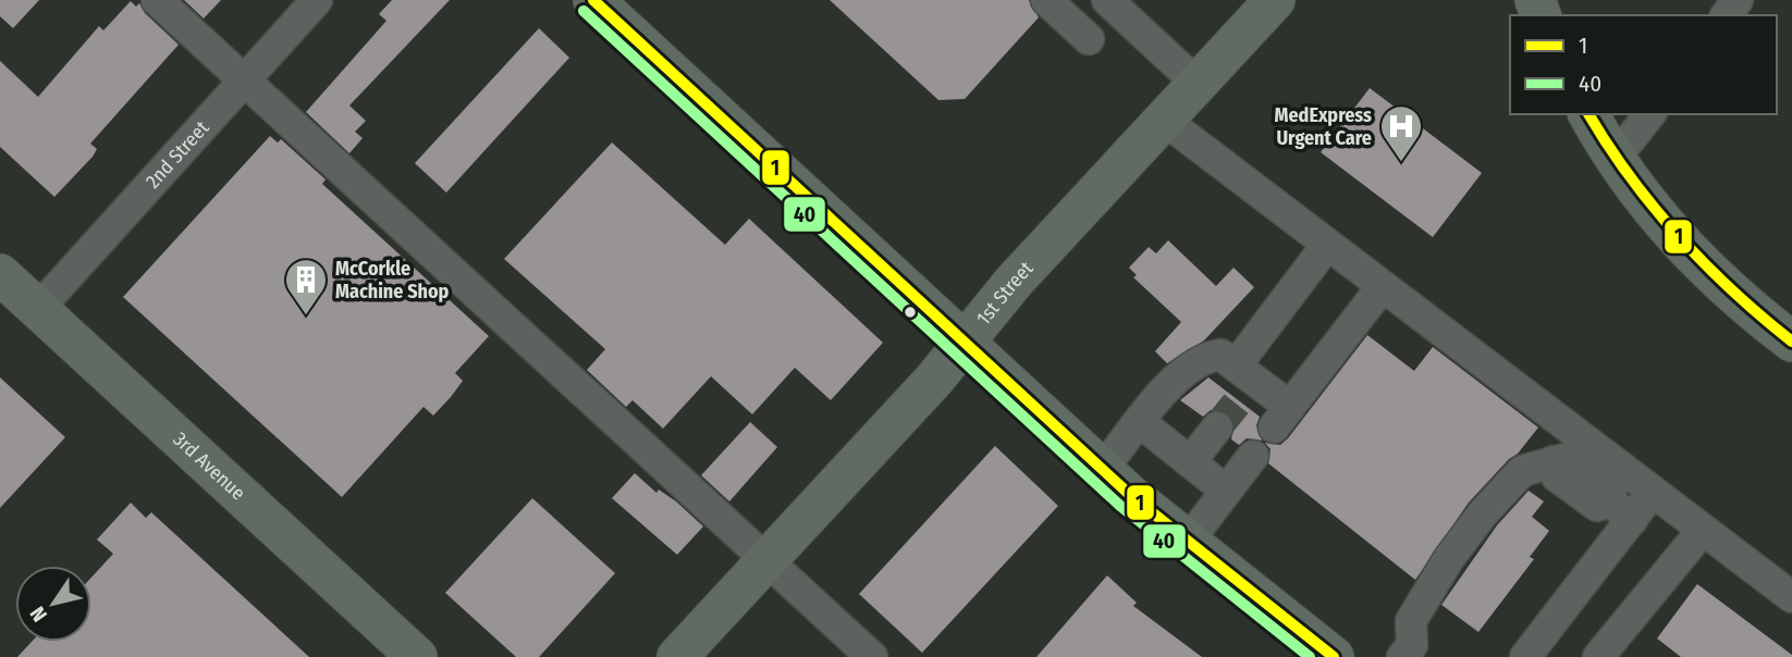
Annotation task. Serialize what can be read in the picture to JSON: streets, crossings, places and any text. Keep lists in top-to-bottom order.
{
  "streets": {
    "main road": ["1st Street", "3rd Avenue"],
    "street": ["2nd Street"]
  },
  "crossings": [
    ["2nd Street", "3rd Avenue"]
  ],
  "places": {
    "hospital": ["MedExpress Urgent Care"],
    "building": ["McCorkle Machine Shop"]
  },
  "lines": ["transit line 1", "transit line 40"],
  "legend": ["1", "40"],
  "north": "bottom left"
}
